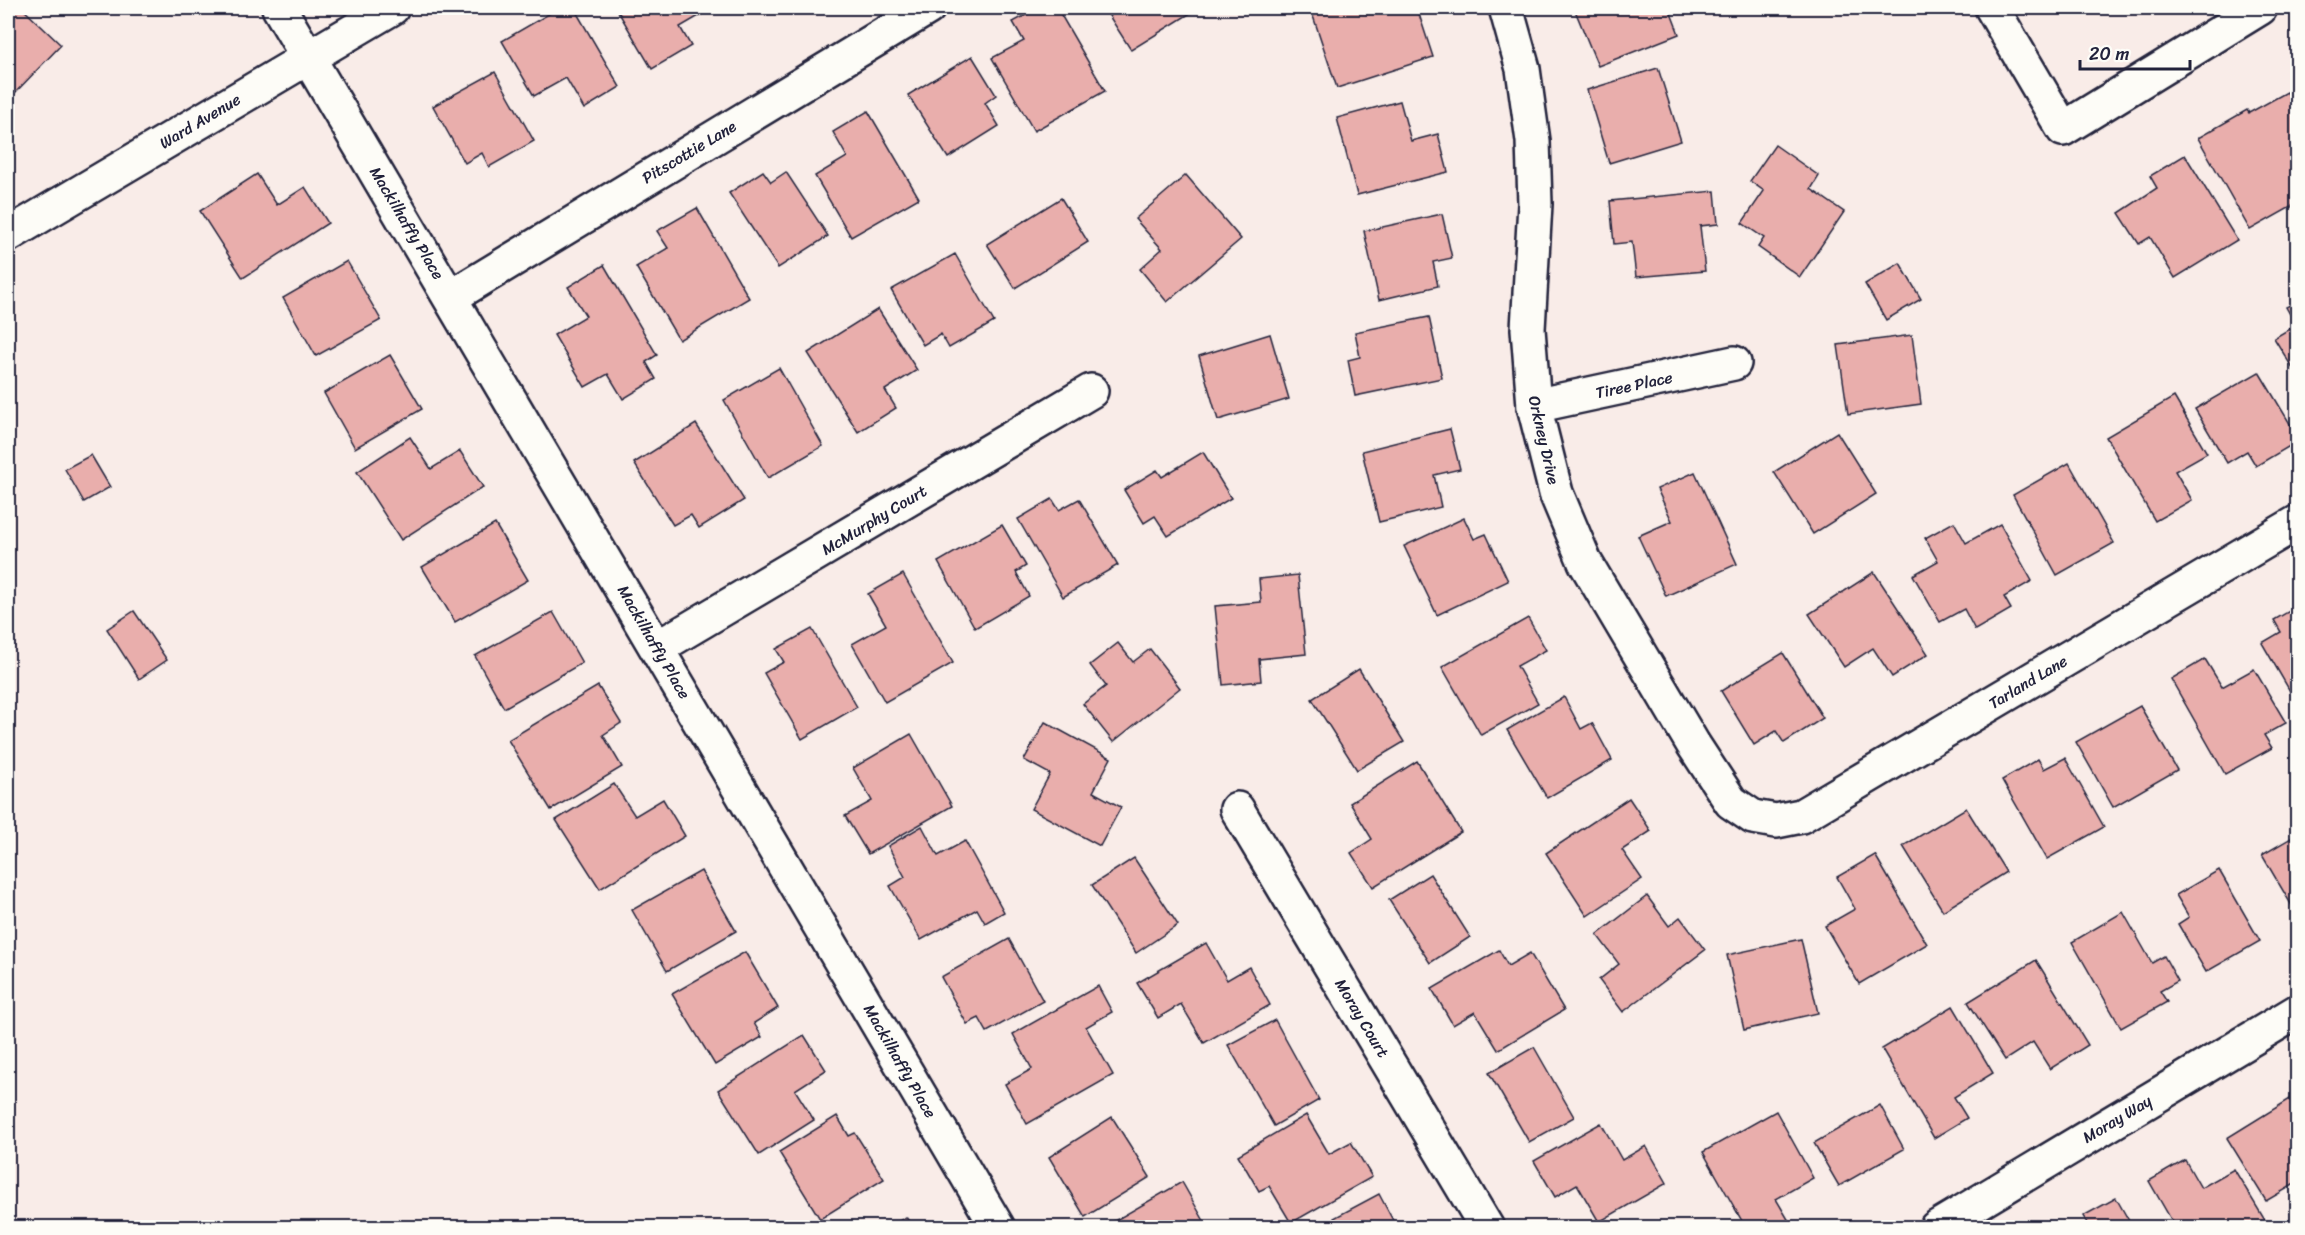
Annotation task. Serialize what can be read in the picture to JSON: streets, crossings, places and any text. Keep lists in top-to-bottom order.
{
  "streets": {
    "street": [
      "Ward Avenue",
      "Pitscottie Lane",
      "Mackilhaffy Place",
      "Tiree Place",
      "Orkney Drive",
      "McMurphy Court",
      "Tarland Lane",
      "Moray Court",
      "Moray Way"
    ]
  },
  "crossings": [
    ["Ward Avenue", "Mackilhaffy Place"],
    ["Pitscottie Lane", "Mackilhaffy Place"],
    ["Mackilhaffy Place", "McMurphy Court"],
    ["Tiree Place", "Orkney Drive"],
    ["Orkney Drive", "Tarland Lane"]
  ],
  "scale_bar": "20 m"
}
